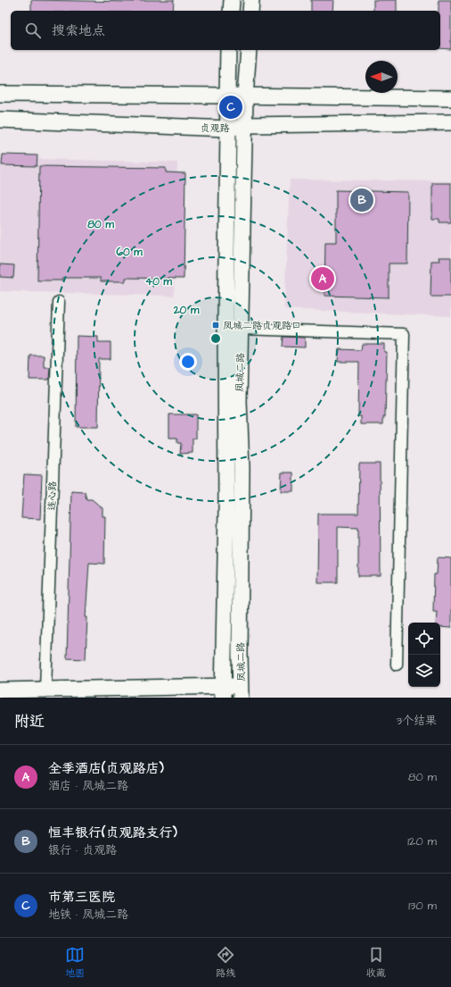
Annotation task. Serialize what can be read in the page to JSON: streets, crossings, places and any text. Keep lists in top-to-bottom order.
{
  "streets": {
    "main road": ["贞观路", "凤城二路"],
    "street": ["连心路"]
  },
  "crossings": [
    ["贞观路", "凤城二路"]
  ],
  "places": {
    "transit": ["凤城二路贞观路口"]
  },
  "north": "left",
  "page": {
    "search": "搜索地点",
    "pins": ["C", "B", "A"],
    "heading": ["附近", "3个结果"],
    "list": [
      {
        "mark": "A",
        "name": "全季酒店(贞观路店)",
        "note": "酒店 · 凤城二路",
        "value": "80 m"
      },
      {
        "mark": "B",
        "name": "恒丰银行(贞观路支行)",
        "note": "银行 · 贞观路",
        "value": "120 m"
      },
      {
        "mark": "C",
        "name": "市第三医院",
        "note": "地铁 · 凤城二路",
        "value": "130 m"
      }
    ],
    "nav": ["地图", "路线", "收藏"]
  },
  "rings": [
    "80 m",
    "60 m",
    "40 m",
    "20 m"
  ]
}
